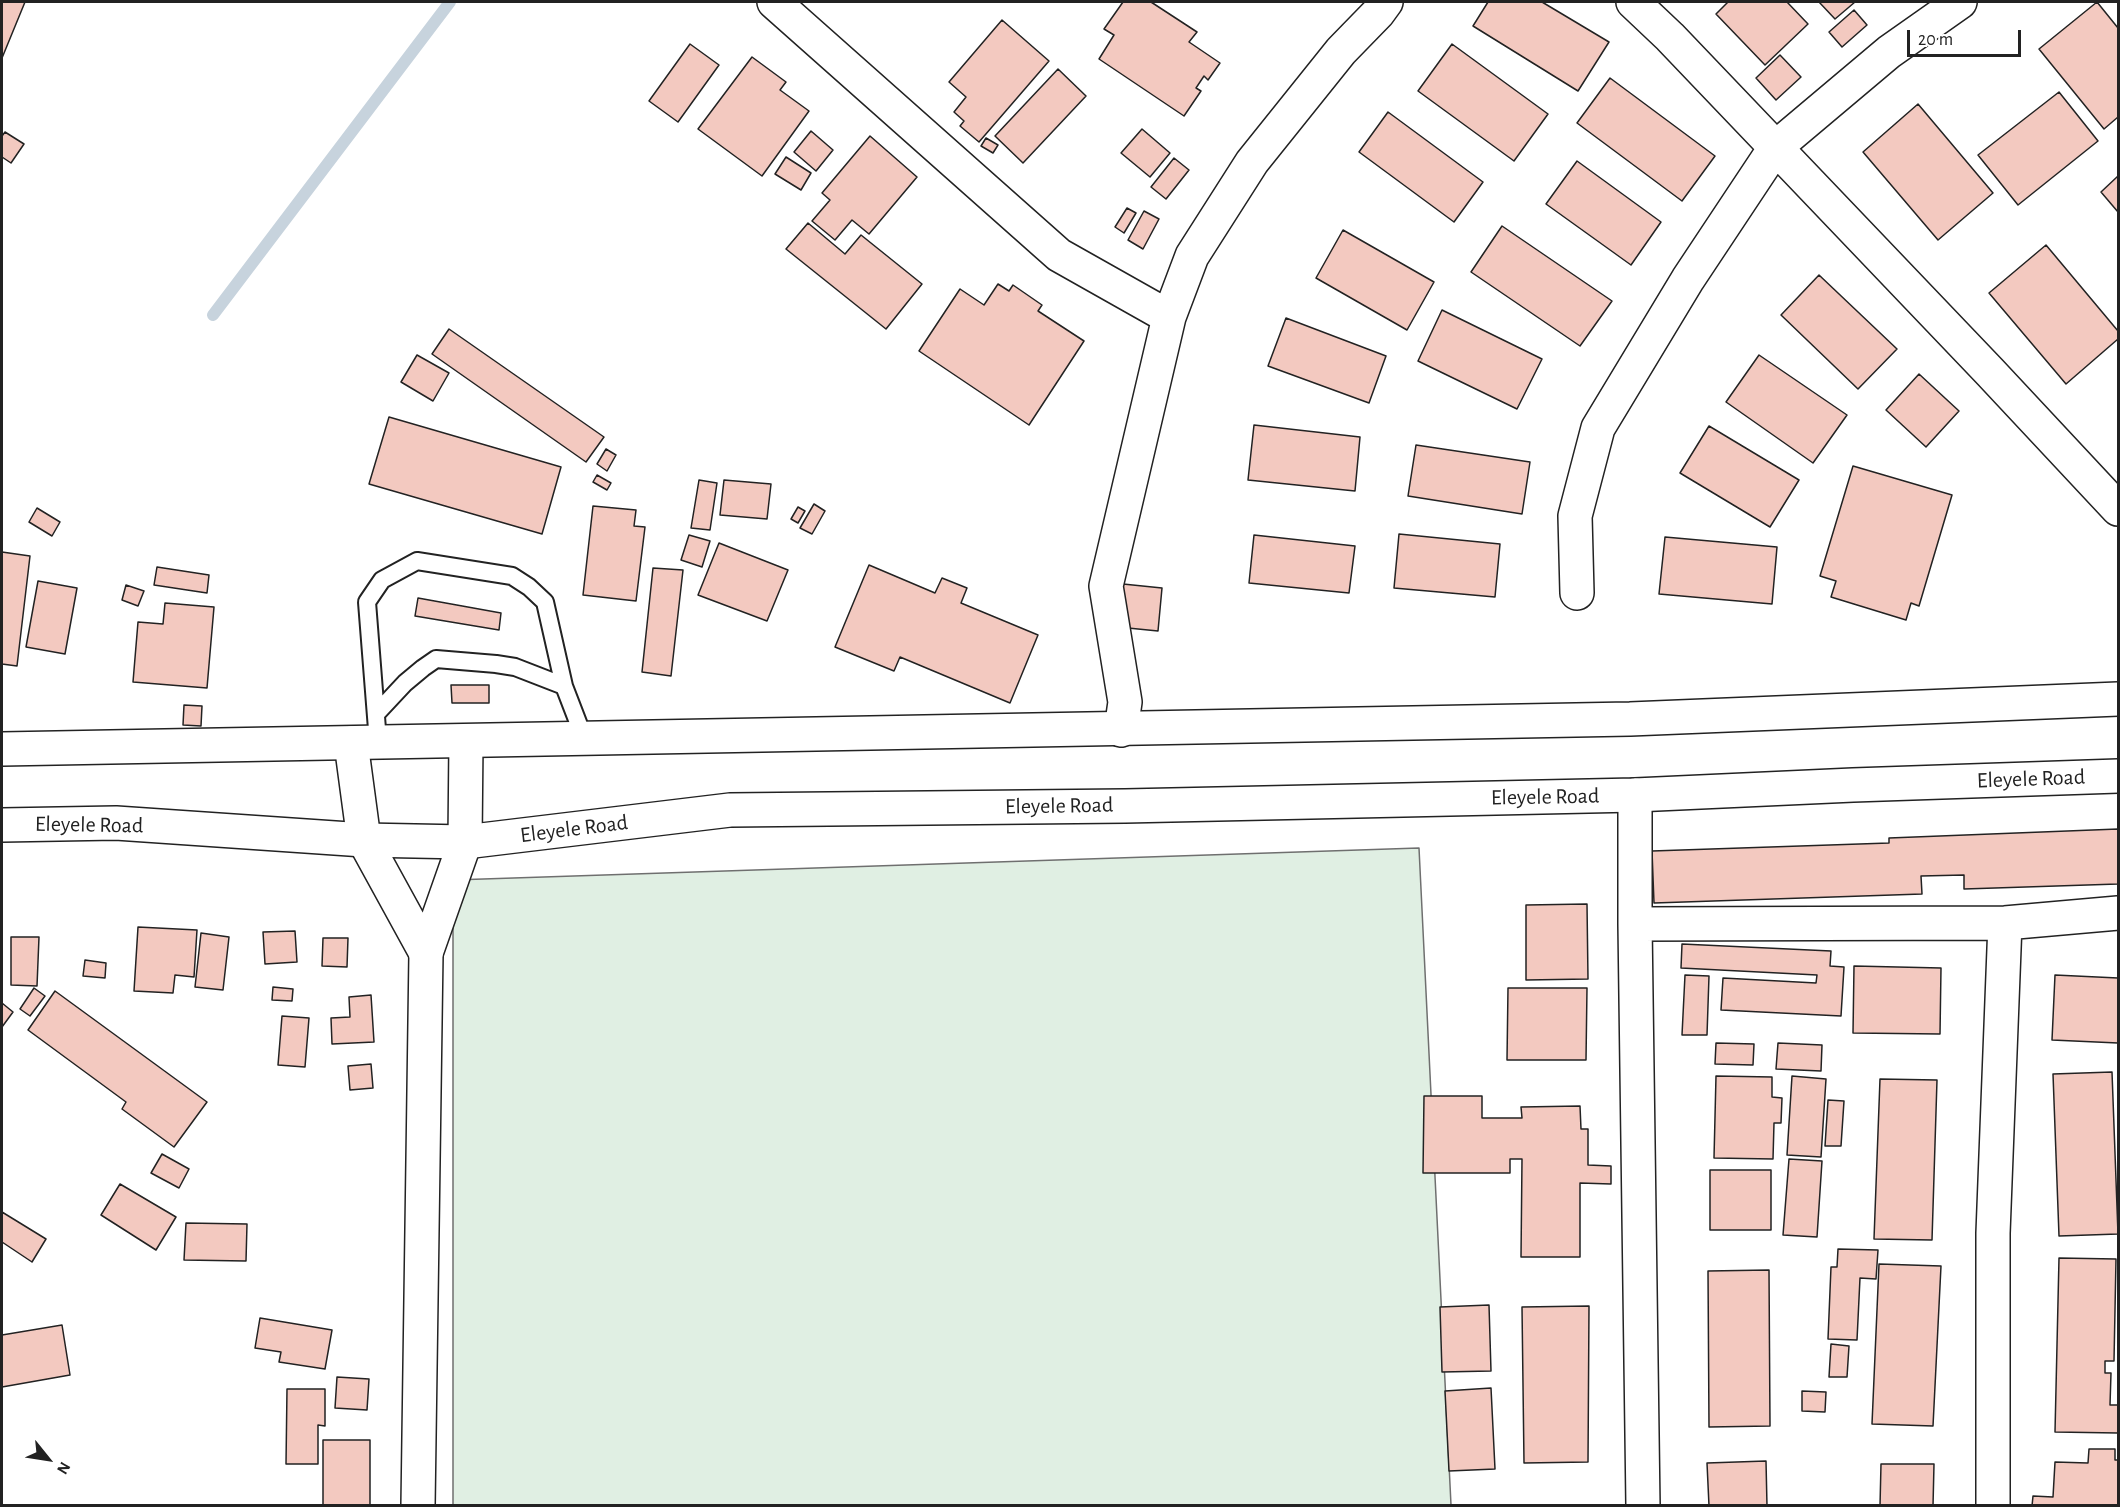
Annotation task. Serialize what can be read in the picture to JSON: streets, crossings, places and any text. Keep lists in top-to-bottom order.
{
  "streets": {
    "street": ["Eleyele Road"]
  },
  "scale_bar": "20 m",
  "north": "bottom right"
}
